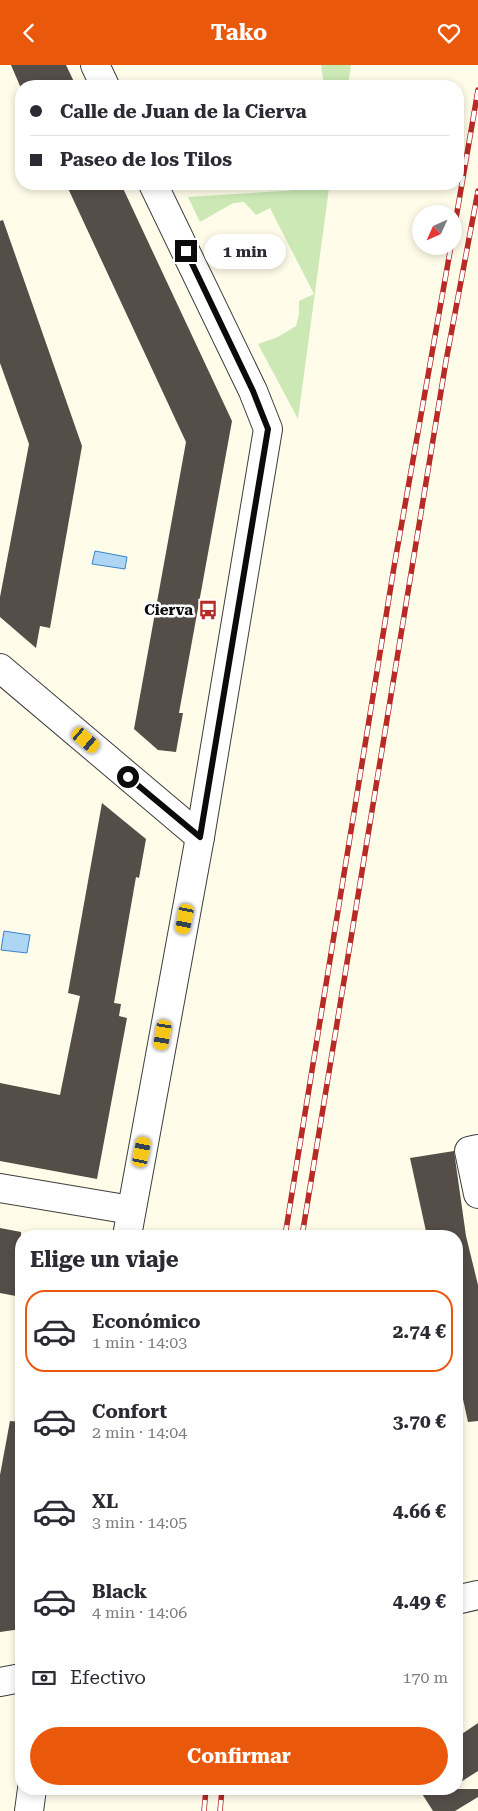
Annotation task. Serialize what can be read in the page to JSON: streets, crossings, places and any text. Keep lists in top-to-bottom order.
{
  "places": {
    "bus stop": ["Cierva"]
  },
  "north": "bottom left",
  "page": {
    "header": "Tako",
    "banner": ["Calle de Juan de la Cierva", "Paseo de los Tilos"],
    "bubble": "1 min",
    "heading": "Elige un viaje",
    "list": [
      {
        "name": "Económico",
        "note": "1 min · 14:03",
        "value": "2.74 €"
      },
      {
        "name": "Confort",
        "note": "2 min · 14:04",
        "value": "3.70 €"
      },
      {
        "name": "XL",
        "note": "3 min · 14:05",
        "value": "4.66 €"
      },
      {
        "name": "Black",
        "note": "4 min · 14:06",
        "value": "4.49 €"
      }
    ],
    "pay": ["Efectivo", "170 m"],
    "buttons": "Confirmar"
  }
}
